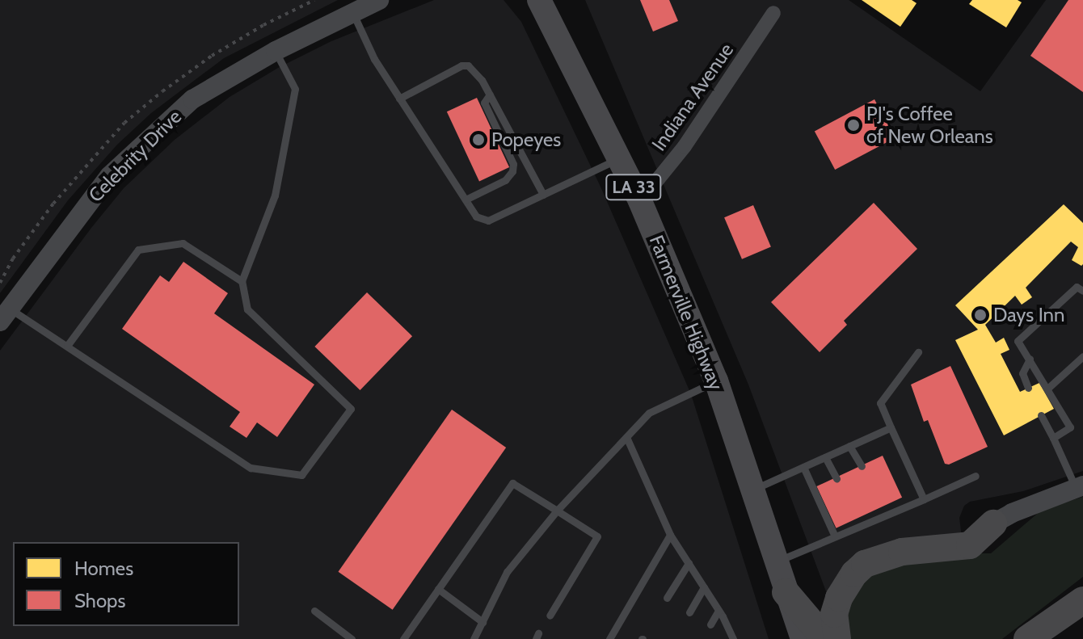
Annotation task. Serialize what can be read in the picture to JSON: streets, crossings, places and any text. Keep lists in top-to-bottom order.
{
  "streets": {
    "main road": ["LA 33", "Farmerville Highway"],
    "street": ["Indiana Avenue", "Celebrity Drive"]
  },
  "crossings": [
    ["Indiana Avenue", "Farmerville Highway"]
  ],
  "places": ["PJ's Coffee of New Orleans", "Popeyes", "Days Inn"],
  "legend": ["Homes", "Shops"]
}
